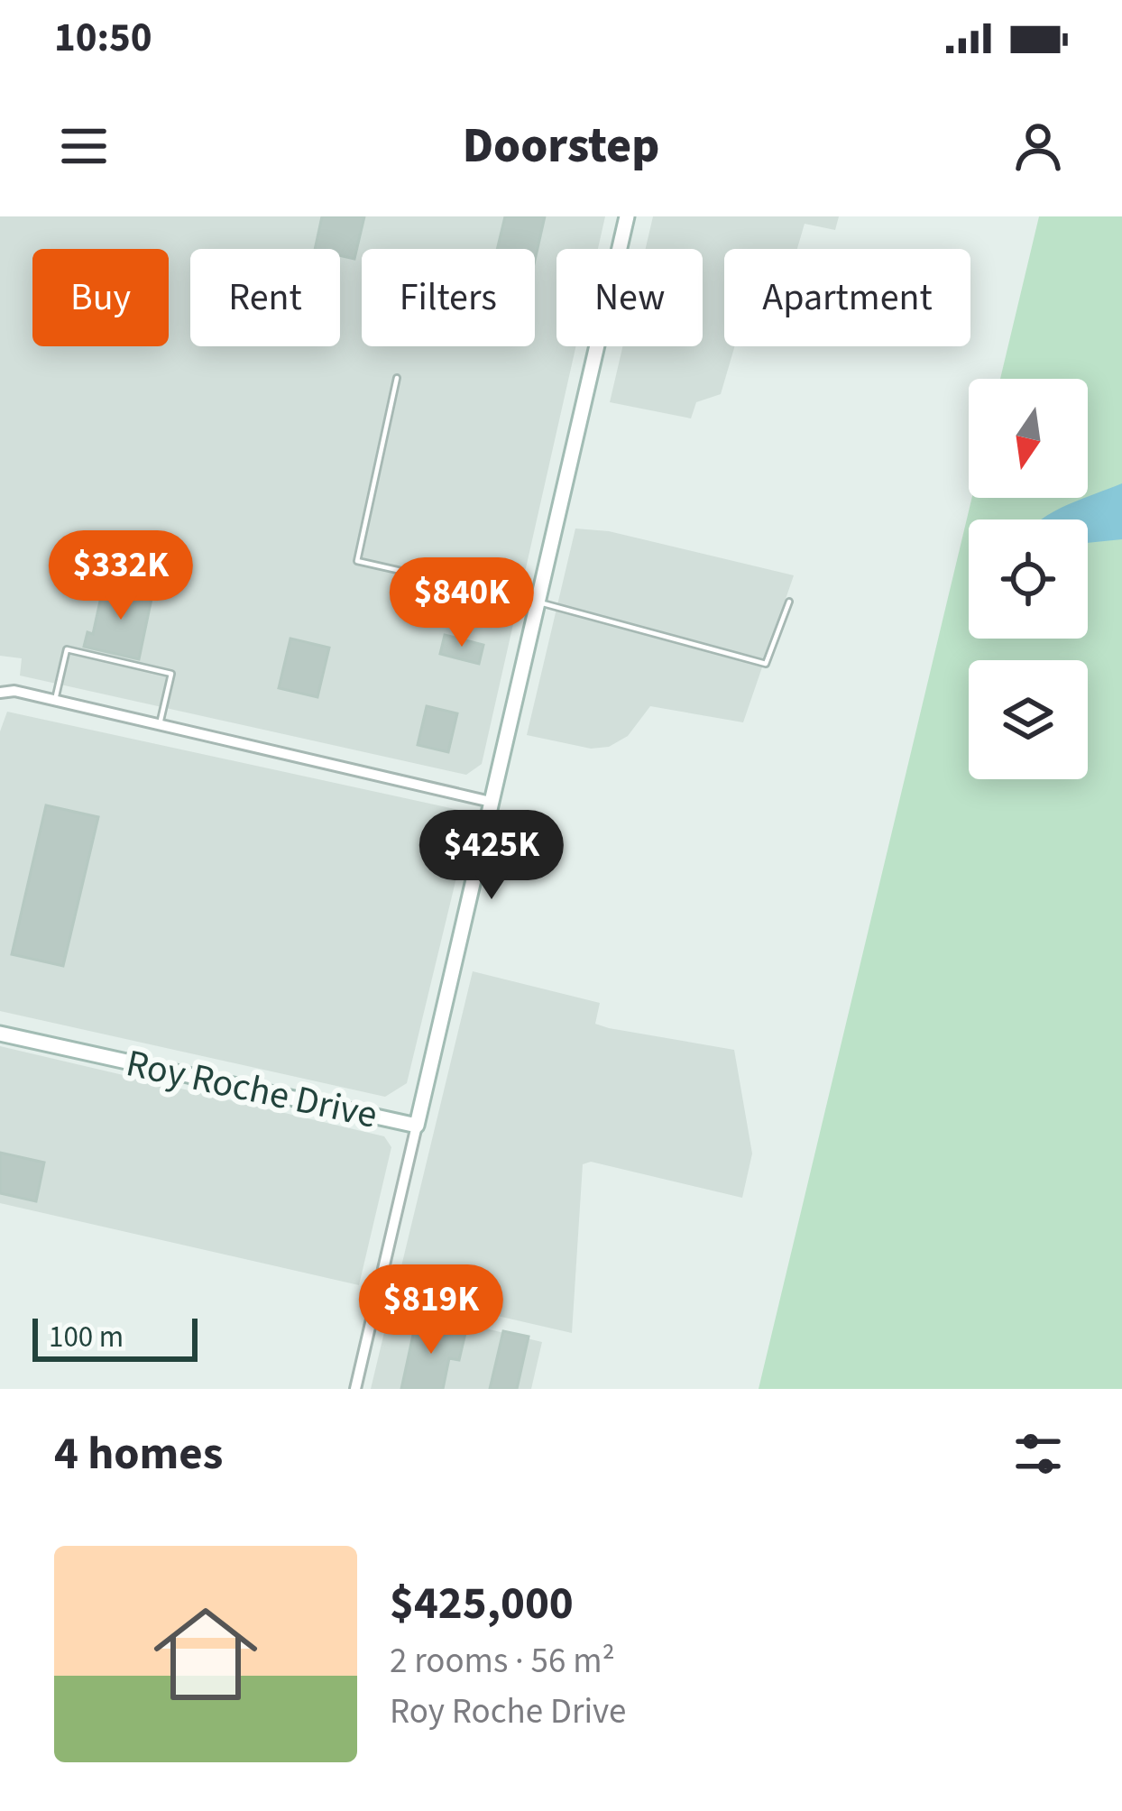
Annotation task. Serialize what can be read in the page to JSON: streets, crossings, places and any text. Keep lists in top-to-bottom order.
{
  "streets": {
    "street": ["Roy Roche Drive"]
  },
  "scale_bar": "100 m",
  "north": "bottom",
  "page": {
    "status": "10:50",
    "header": "Doorstep",
    "chip": [
      "Buy",
      "Rent",
      "Filters",
      "New",
      "Apartment"
    ],
    "price": [
      "$332K",
      "$840K",
      "$425K",
      "$819K"
    ],
    "scale": "100 m",
    "heading": "4 homes",
    "list": [
      {
        "name": "$425,000",
        "note": "2 rooms · 56 m² · Roy Roche Drive"
      }
    ]
  }
}
